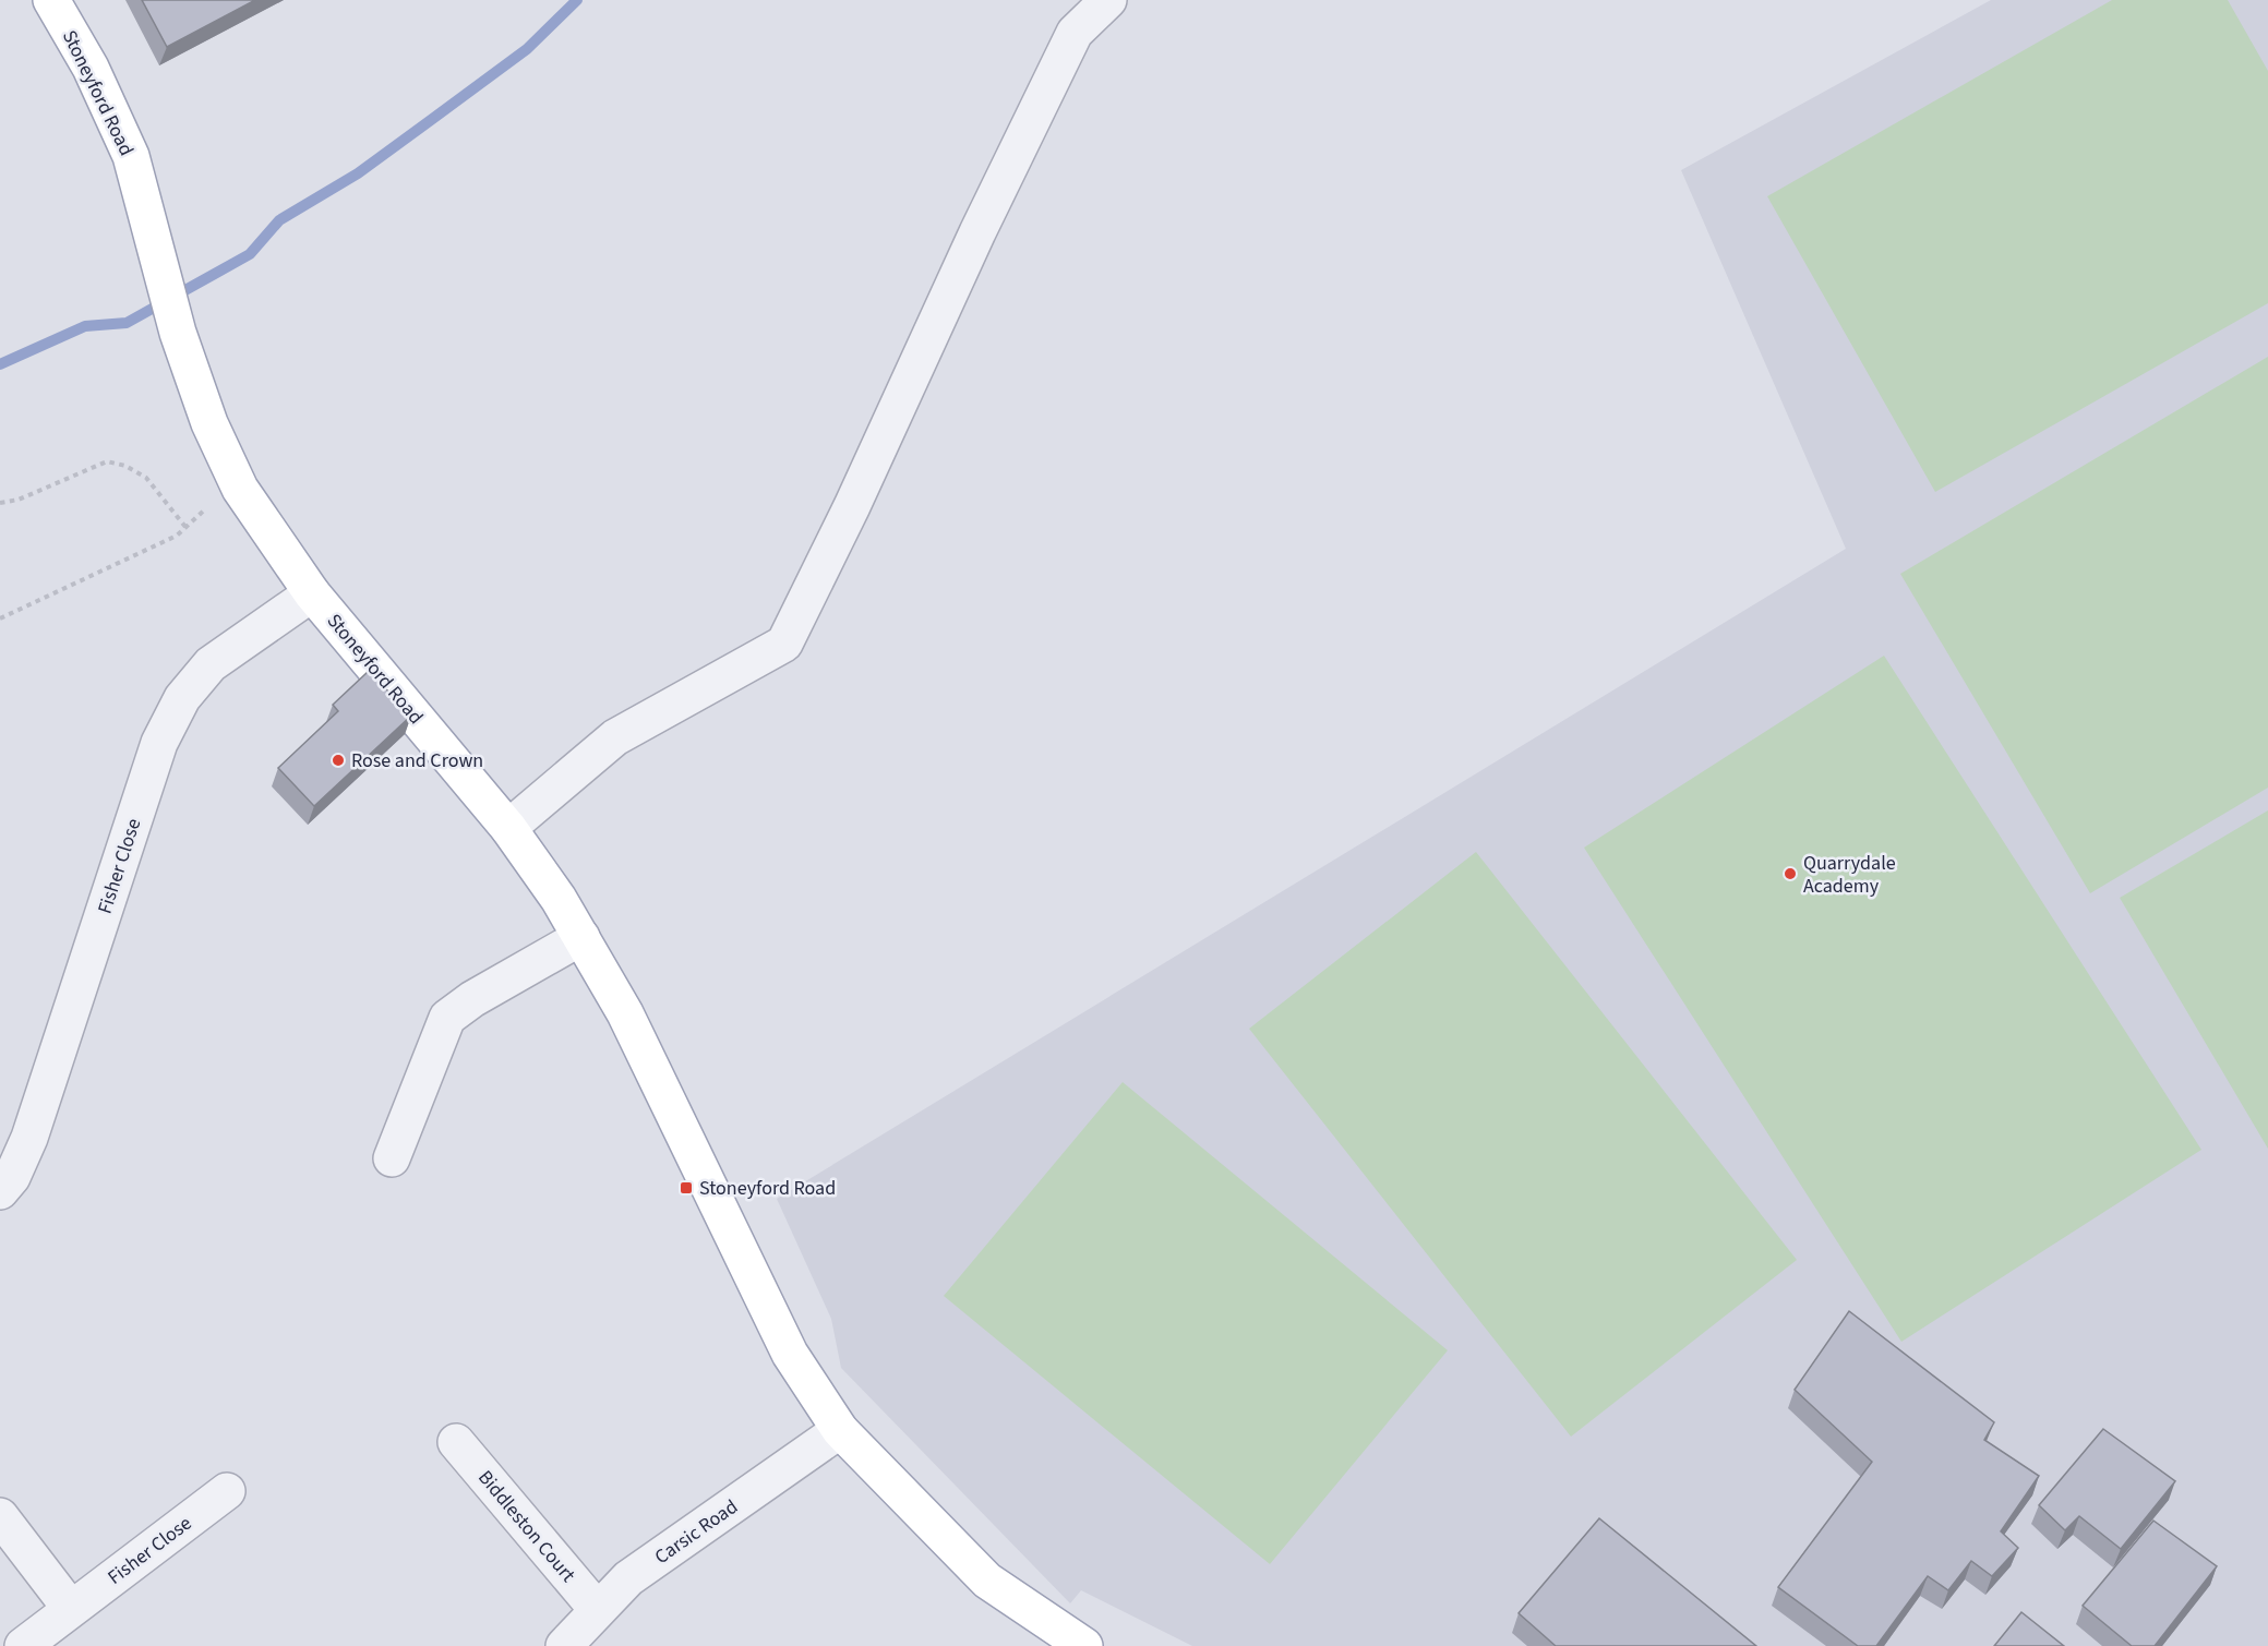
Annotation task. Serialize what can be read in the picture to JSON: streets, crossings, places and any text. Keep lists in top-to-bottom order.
{
  "streets": {
    "main road": ["Stoneyford Road"],
    "street": ["Fisher Close", "Biddleston Court", "Carsic Road"]
  },
  "crossings": [
    ["Stoneyford Road", "Fisher Close"],
    ["Stoneyford Road", "Carsic Road"],
    ["Biddleston Court", "Carsic Road"]
  ],
  "places": {
    "other": ["Rose and Crown", "Quarrydale Academy"],
    "transit": ["Stoneyford Road"]
  }
}
